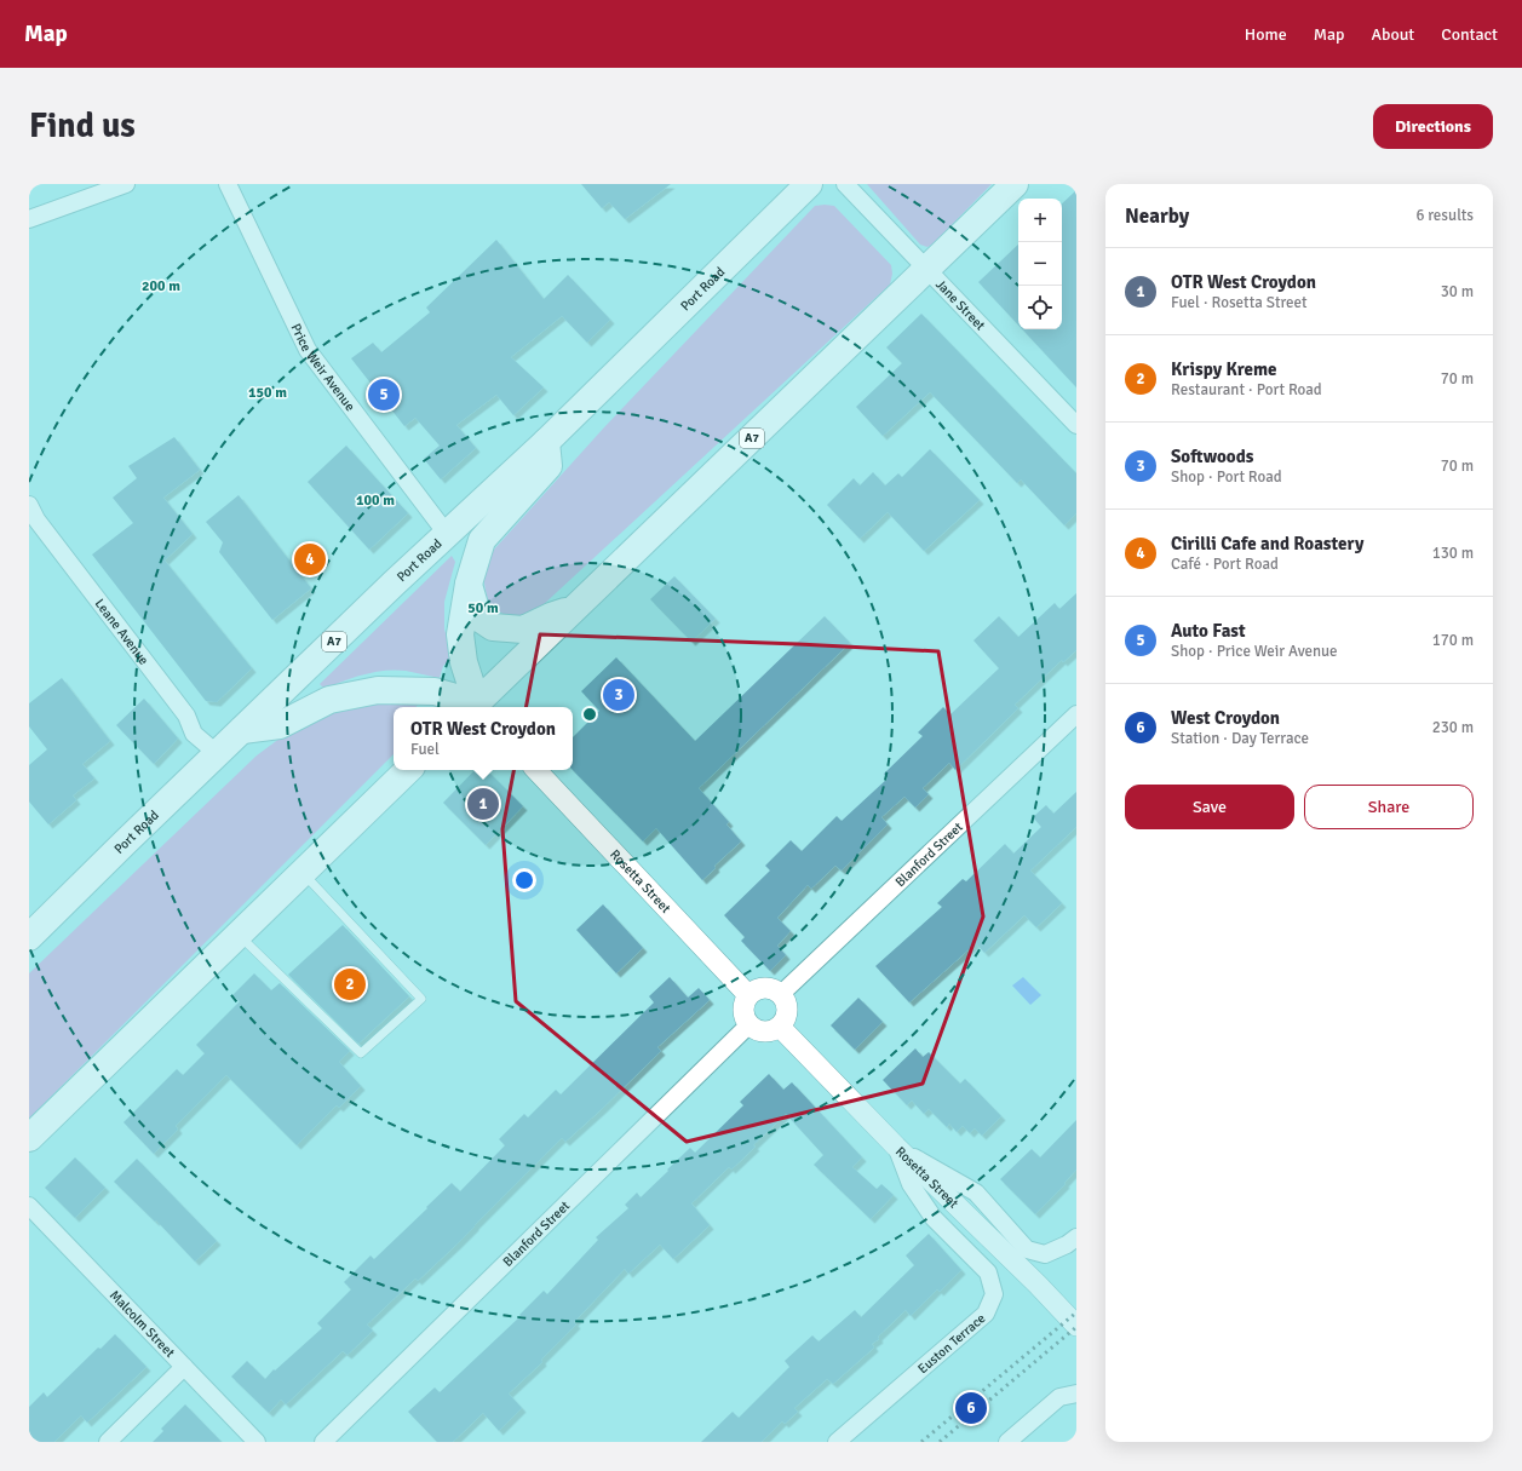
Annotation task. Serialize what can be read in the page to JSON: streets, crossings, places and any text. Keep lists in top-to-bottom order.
{
  "streets": {
    "highway": ["Port Road", "A7"],
    "street": [
      "Jane Street",
      "Price Weir Avenue",
      "Leane Avenue",
      "Blanford Street",
      "Rosetta Street",
      "Malcolm Street",
      "Euston Terrace"
    ]
  },
  "crossings": [
    ["Port Road", "Price Weir Avenue"],
    ["Port Road", "Leane Avenue"],
    ["Jane Street", "A7"],
    ["Blanford Street", "Rosetta Street"],
    ["Rosetta Street", "Euston Terrace"]
  ],
  "page": {
    "header": "Map",
    "nav": [
      "Home",
      "Map",
      "About",
      "Contact"
    ],
    "buttons": [
      "Directions",
      ["Save", "Share"]
    ],
    "title": "Find us",
    "heading": ["Nearby", "6 results"],
    "map_buttons": ["+", "−"],
    "list": [
      {
        "mark": "1",
        "name": "OTR West Croydon",
        "note": "Fuel · Rosetta Street",
        "value": "30 m"
      },
      {
        "mark": "2",
        "name": "Krispy Kreme",
        "note": "Restaurant · Port Road",
        "value": "70 m"
      },
      {
        "mark": "3",
        "name": "Softwoods",
        "note": "Shop · Port Road",
        "value": "70 m"
      },
      {
        "mark": "4",
        "name": "Cirilli Cafe and Roastery",
        "note": "Café · Port Road",
        "value": "130 m"
      },
      {
        "mark": "5",
        "name": "Auto Fast",
        "note": "Shop · Price Weir Avenue",
        "value": "170 m"
      },
      {
        "mark": "6",
        "name": "West Croydon",
        "note": "Station · Day Terrace",
        "value": "230 m"
      }
    ],
    "pins": [
      "5",
      "4",
      "3",
      "1",
      "2",
      "6"
    ],
    "popup": ["OTR West Croydon", "Fuel"]
  },
  "rings": [
    "200 m",
    "150 m",
    "100 m",
    "50 m"
  ]
}
